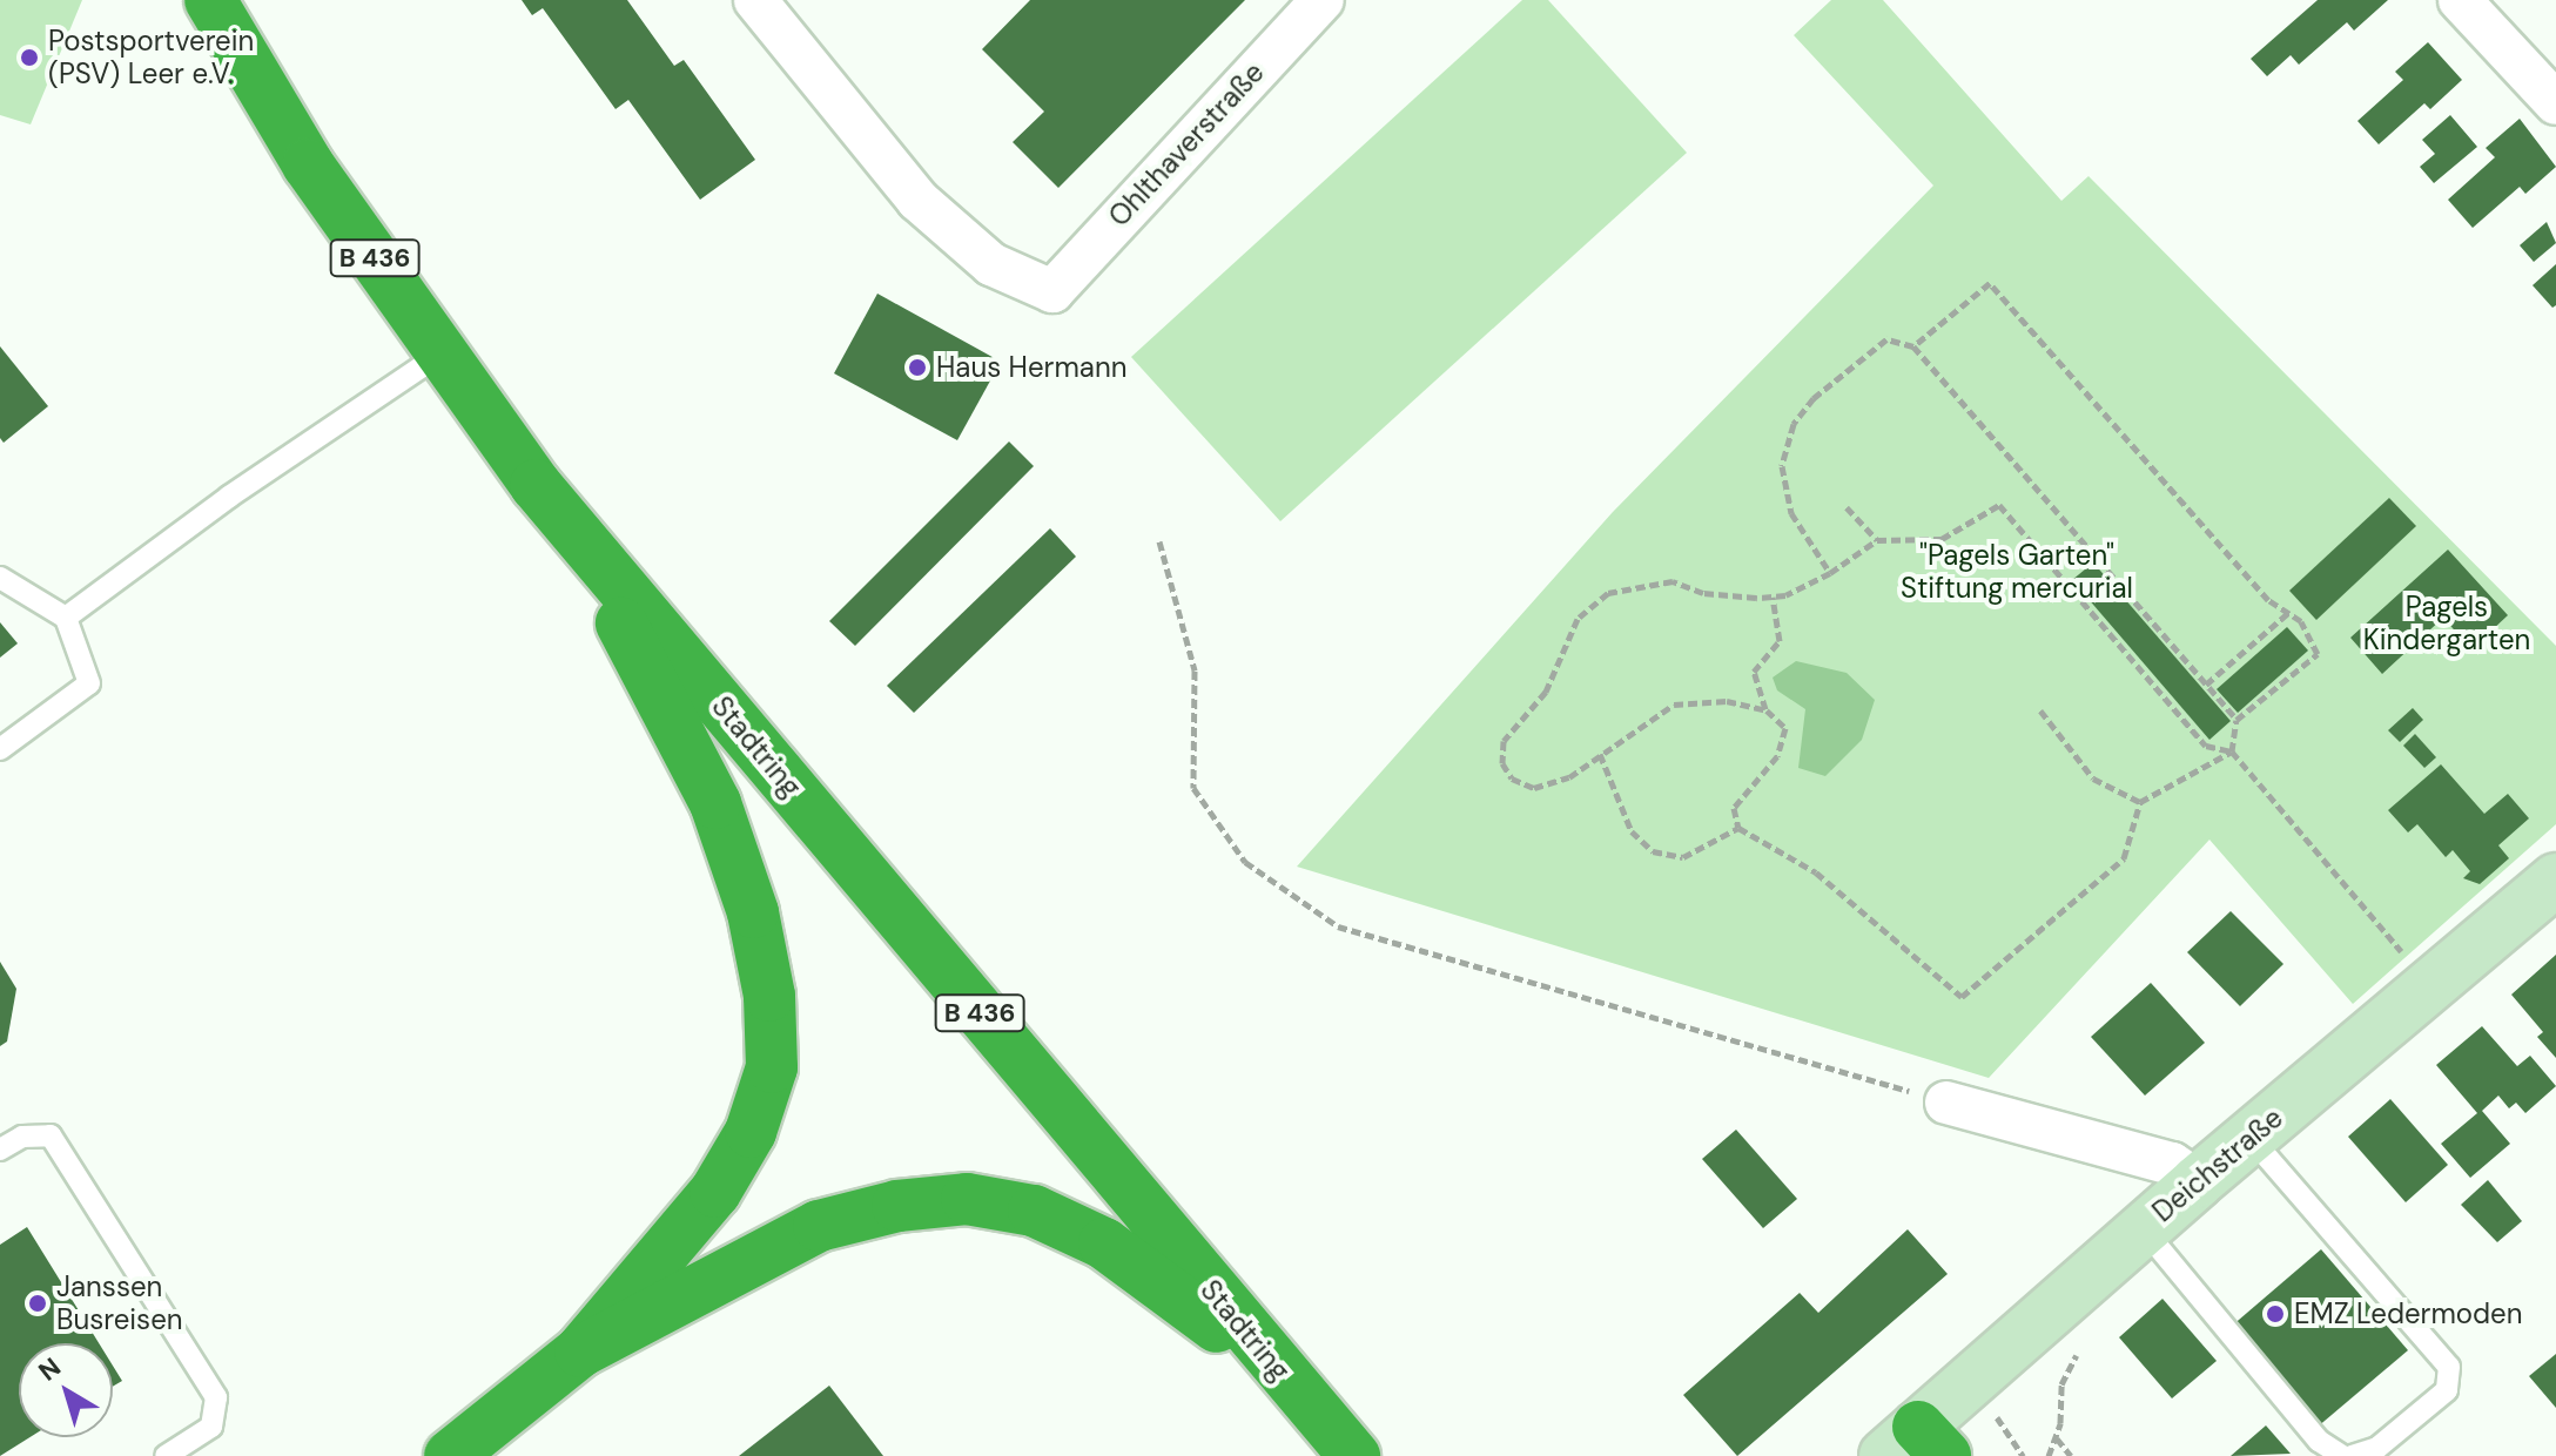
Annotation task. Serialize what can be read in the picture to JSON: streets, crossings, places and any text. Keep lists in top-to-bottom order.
{
  "streets": {
    "highway": ["B 436", "Stadtring"],
    "main road": ["Deichstraße"],
    "street": ["Ohlthaverstraße"]
  },
  "parks": ["\"Pagels Garten\" Stiftung mercurial", "Pagels Kindergarten"],
  "places": [
    "Postsportverein (PSV) Leer e.V.",
    "Haus Hermann",
    "Janssen Busreisen",
    "EMZ Ledermoden"
  ],
  "north": "top left"
}
